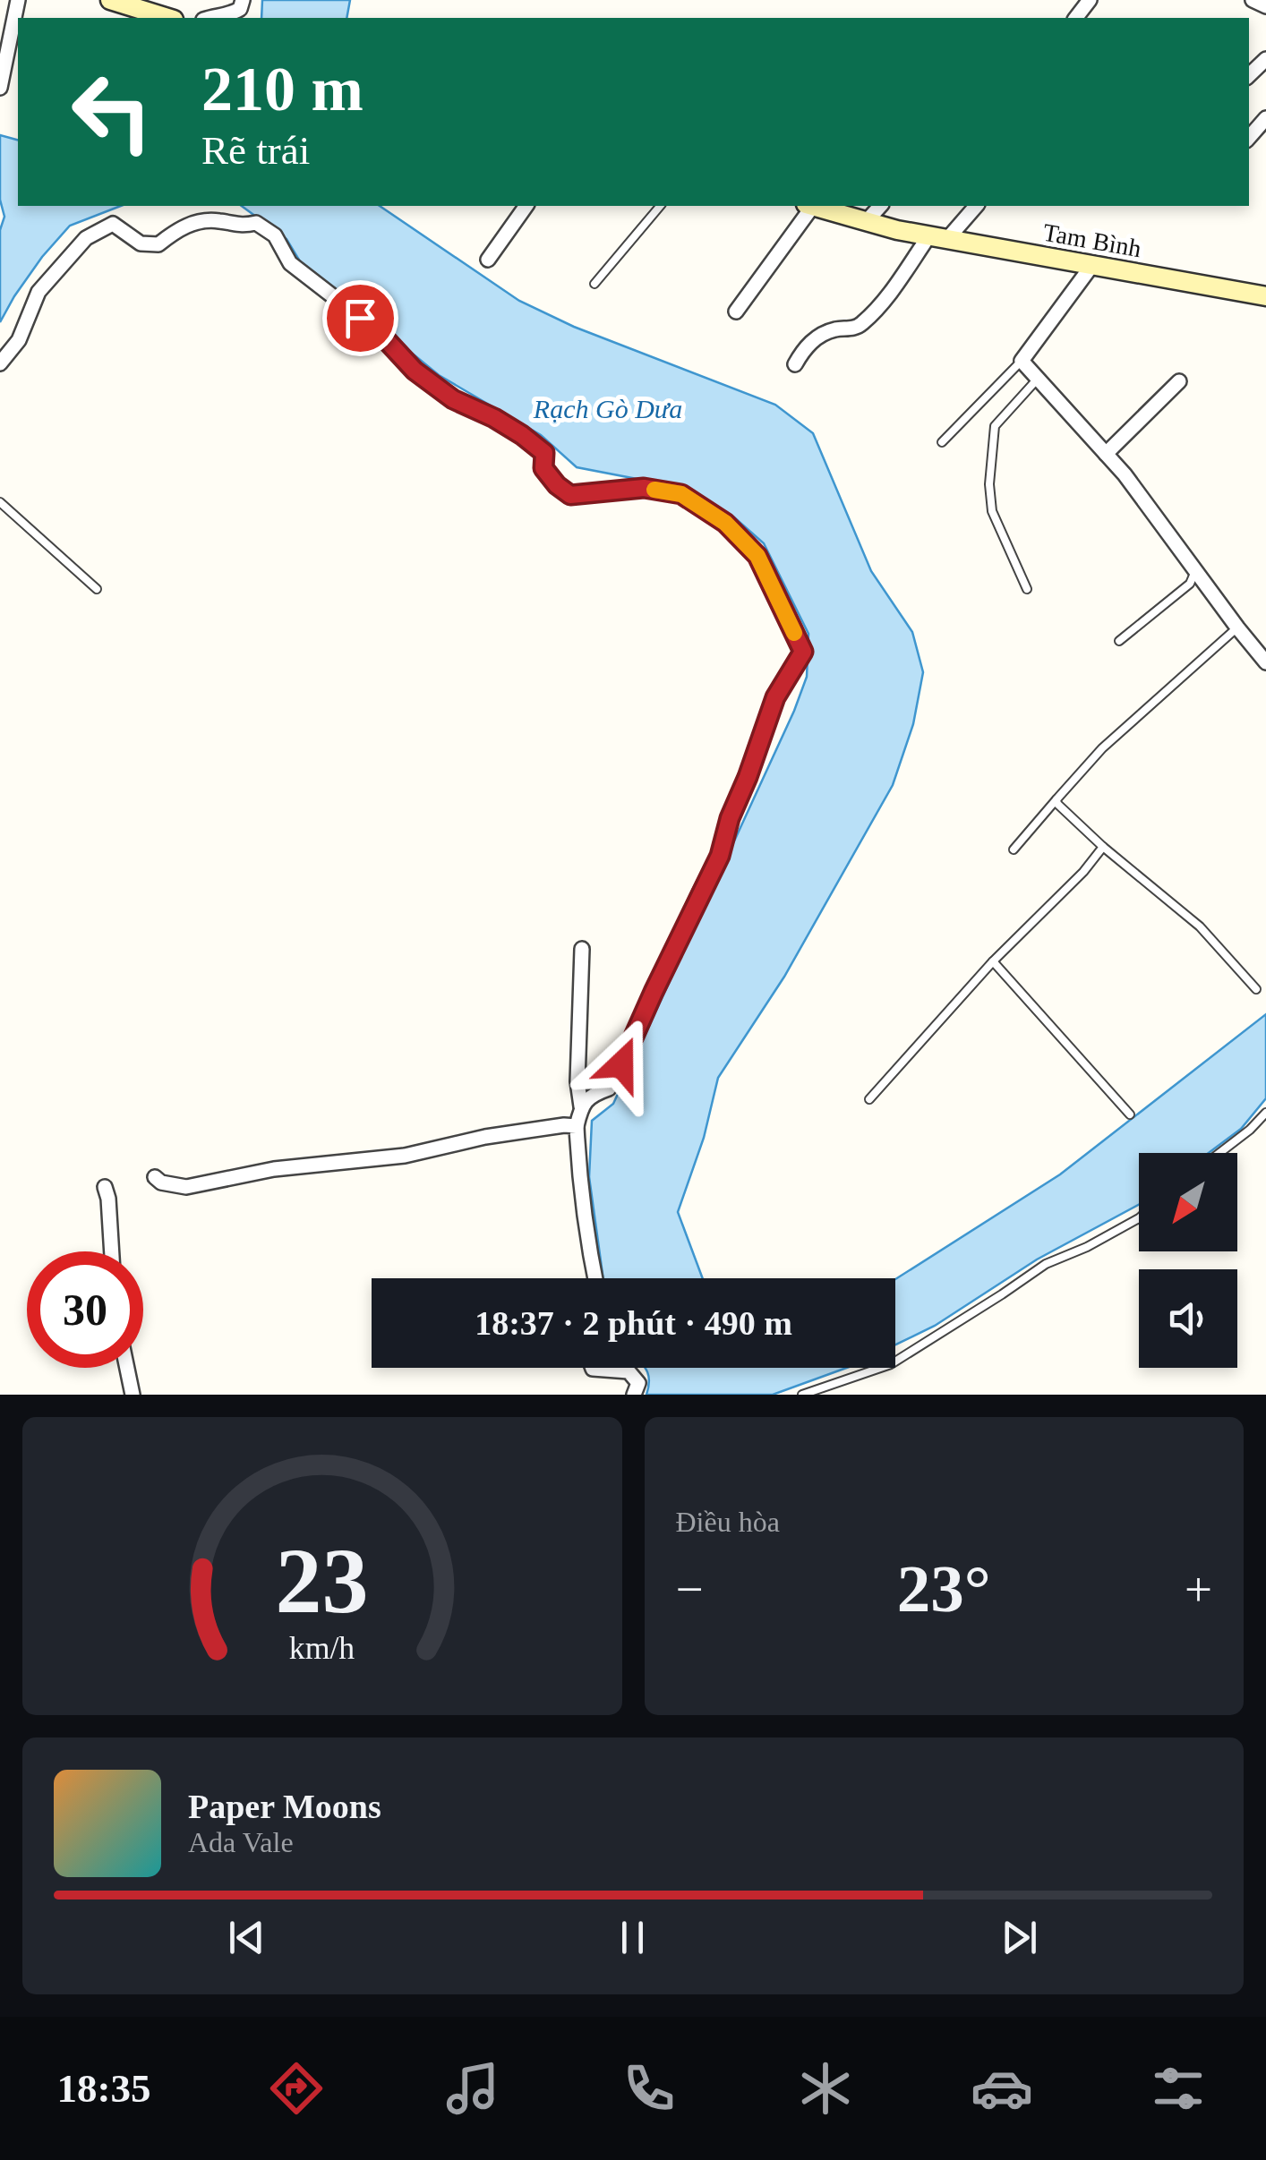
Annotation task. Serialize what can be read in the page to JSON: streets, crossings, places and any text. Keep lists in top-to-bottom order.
{
  "streets": {
    "main road": ["Tam Bình"]
  },
  "water": ["Rạch Gò Dưa"],
  "north": "bottom left",
  "page": {
    "turn": ["210 m", "Rẽ trái"],
    "limit": "30",
    "trip": "18:37 · 2 phút · 490 m",
    "tile": "Điều hòa",
    "heat": ["−", "23°", "+"],
    "song": ["Paper Moons", "Ada Vale"],
    "tabs": "18:35",
    "gauge": ["23", "km/h"]
  }
}
